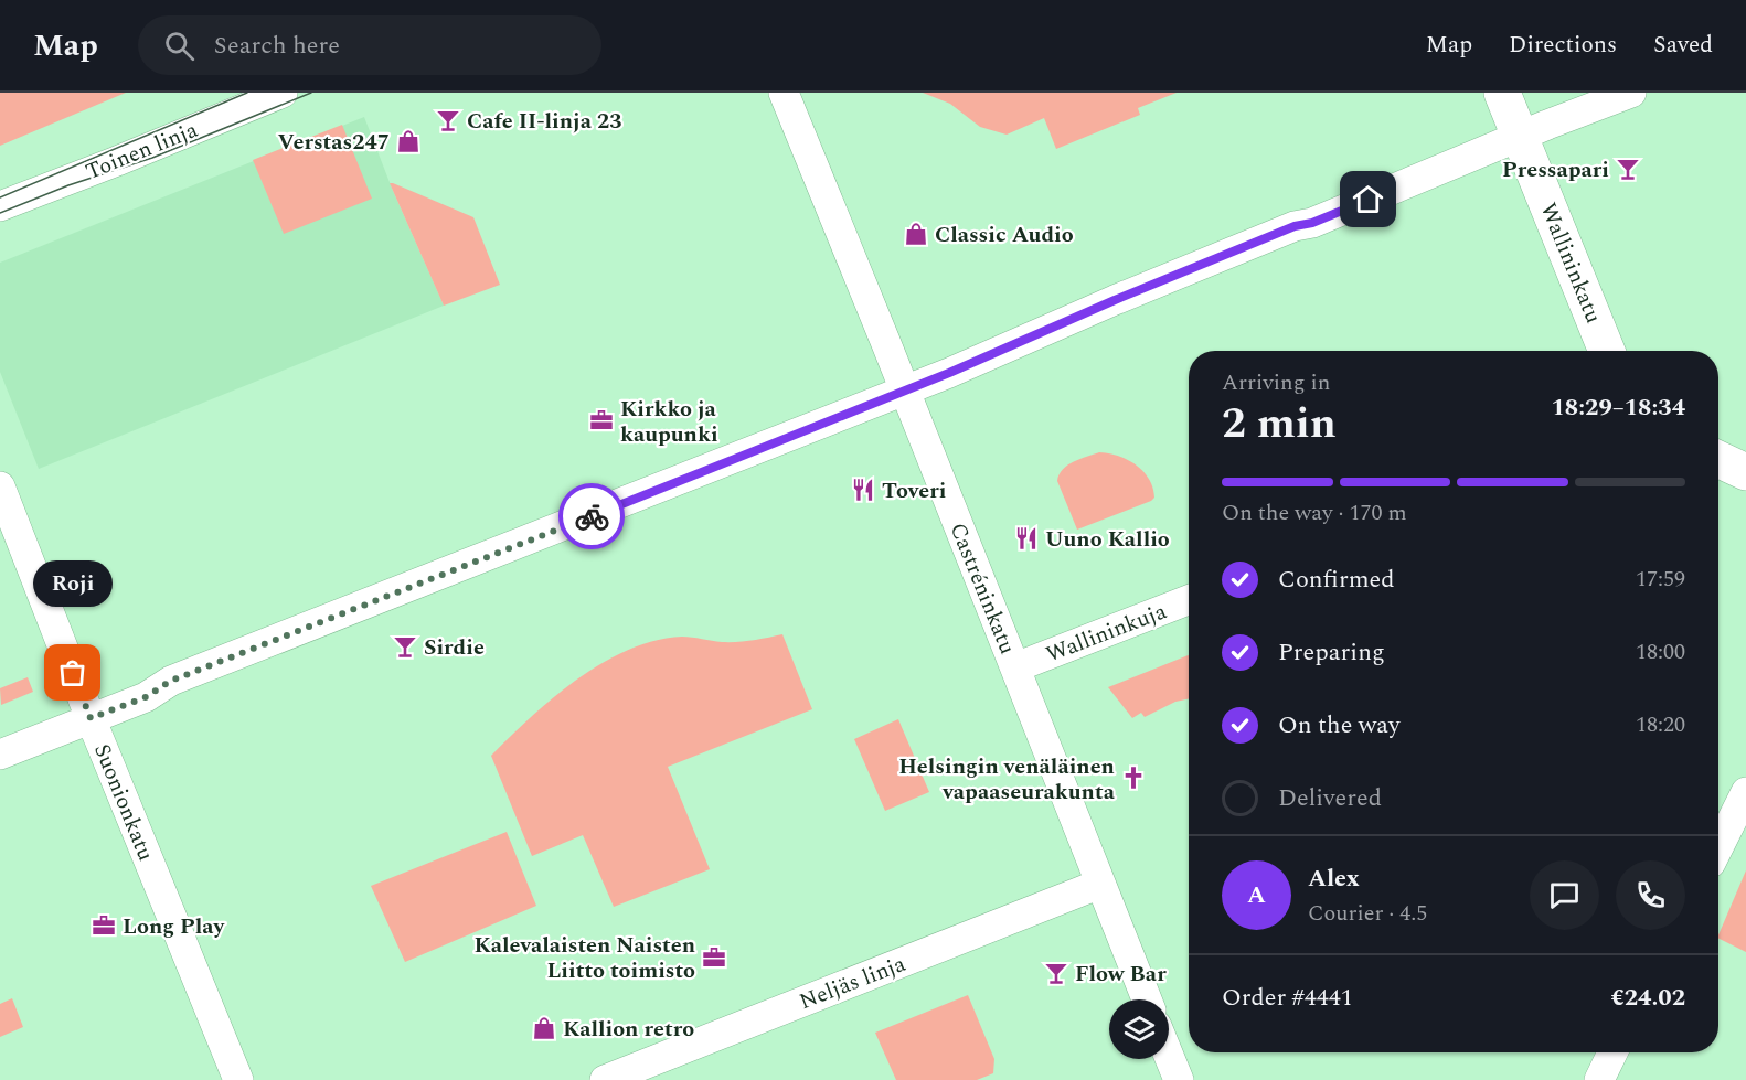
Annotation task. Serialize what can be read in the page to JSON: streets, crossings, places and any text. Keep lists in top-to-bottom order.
{
  "streets": {
    "main road": ["Wallininkatu"],
    "street": [
      "Toinen linja",
      "Castréninkatu",
      "Wallininkuja",
      "Suonionkatu",
      "Neljäs linja"
    ]
  },
  "crossings": [
    ["Castréninkatu", "Wallininkuja"],
    ["Castréninkatu", "Neljäs linja"]
  ],
  "places": {
    "bar": [
      "Cafe II-linja 23",
      "Pressapari",
      "Sirdie",
      "Flow Bar"
    ],
    "shop": ["Verstas247", "Classic Audio", "Kallion retro"],
    "office": ["Kirkko ja kaupunki", "Long Play", "Kalevalaisten Naisten Liitto toimisto"],
    "restaurant": ["Toveri", "Uuno Kallio"],
    "other": ["Roji"],
    "church": ["Helsingin venäläinen vapaaseurakunta"]
  },
  "page": {
    "header": "Map",
    "search": "Search here",
    "nav": ["Map", "Directions", "Saved"],
    "heading": ["2 min", "Arriving in", "18:29–18:34"],
    "panel": [
      "Alex",
      "Courier · 4.5",
      "Order #4441",
      "€24.02"
    ],
    "bar": "On the way · 170 m",
    "list": [
      ["Confirmed", "17:59"],
      ["Preparing", "18:00"],
      ["On the way", "18:20"],
      "Delivered"
    ],
    "bubble": "Roji",
    "round": "A"
  }
}
